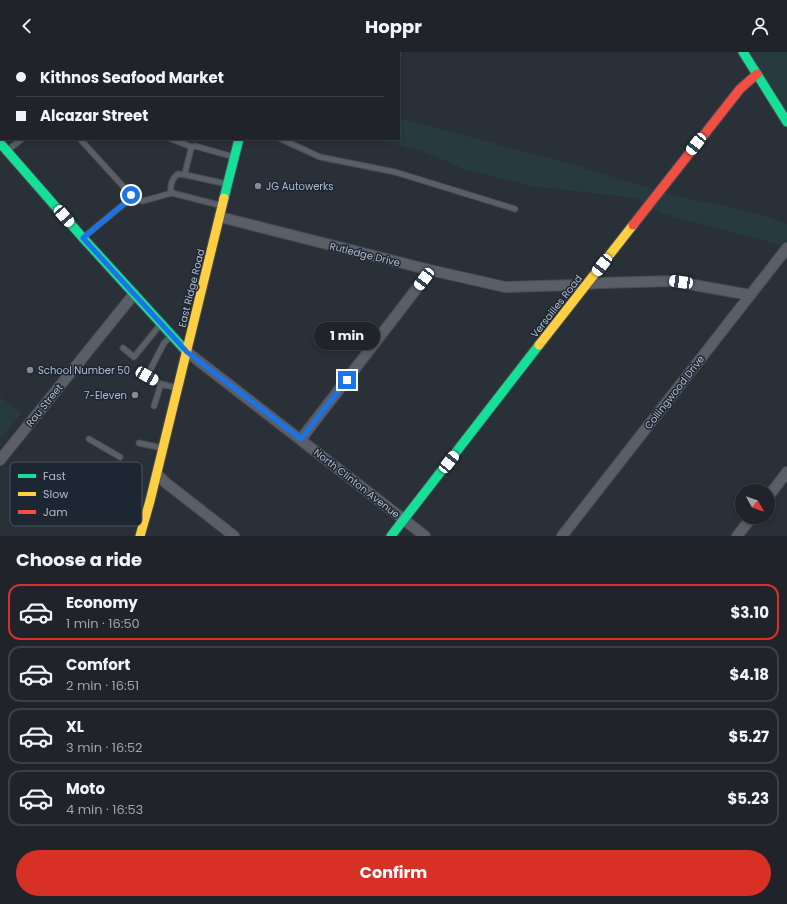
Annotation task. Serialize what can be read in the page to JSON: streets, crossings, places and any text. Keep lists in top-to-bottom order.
{
  "streets": {
    "main road": ["East Ridge Road", "Versailles Road", "North Clinton Avenue"],
    "street": ["Rutledge Drive", "Collingwood Drive", "Rau Street"]
  },
  "crossings": [
    ["Rutledge Drive", "East Ridge Road"],
    ["Rutledge Drive", "Versailles Road"],
    ["Rutledge Drive", "Collingwood Drive"],
    ["East Ridge Road", "North Clinton Avenue"],
    ["Versailles Road", "North Clinton Avenue"],
    ["Rau Street", "North Clinton Avenue"]
  ],
  "places": ["JG Autowerks", "School Number 50", "7-Eleven"],
  "legend": ["Fast", "Slow", "Jam"],
  "north": "bottom right",
  "page": {
    "header": "Hoppr",
    "banner": ["Kithnos Seafood Market", "Alcazar Street"],
    "bubble": "1 min",
    "heading": "Choose a ride",
    "list": [
      {
        "name": "Economy",
        "note": "1 min · 16:50",
        "value": "$3.10"
      },
      {
        "name": "Comfort",
        "note": "2 min · 16:51",
        "value": "$4.18"
      },
      {
        "name": "XL",
        "note": "3 min · 16:52",
        "value": "$5.27"
      },
      {
        "name": "Moto",
        "note": "4 min · 16:53",
        "value": "$5.23"
      }
    ],
    "buttons": "Confirm"
  }
}
